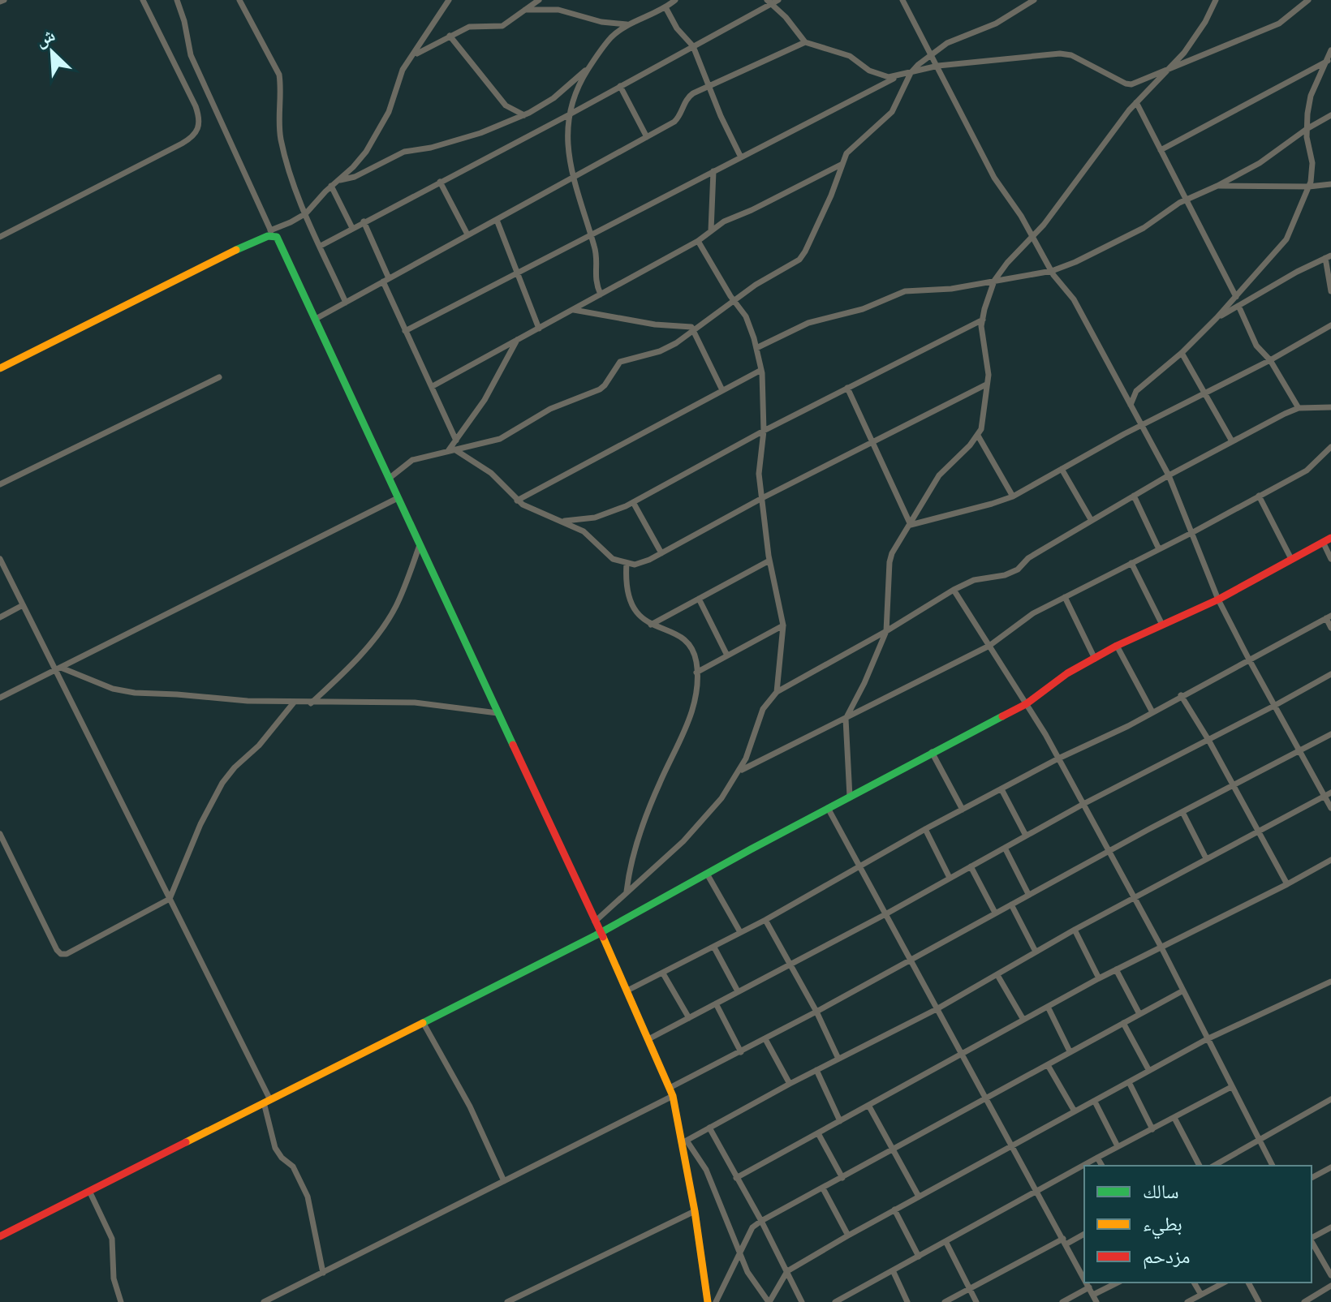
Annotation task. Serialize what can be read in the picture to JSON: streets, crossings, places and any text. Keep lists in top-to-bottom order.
{
  "legend": ["سالك", "بطيء", "مزدحم"],
  "north": "top left"
}
